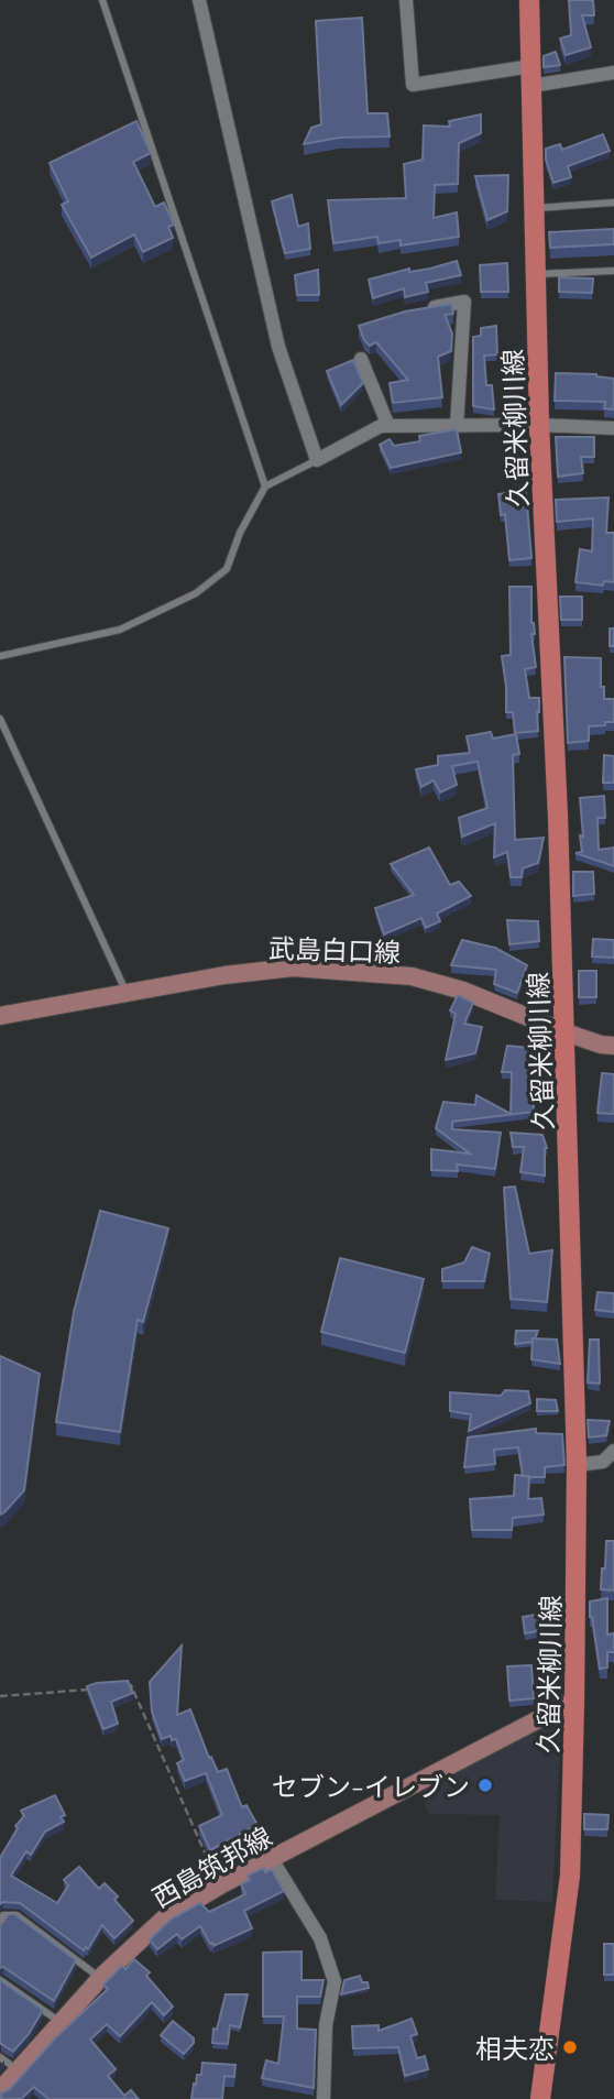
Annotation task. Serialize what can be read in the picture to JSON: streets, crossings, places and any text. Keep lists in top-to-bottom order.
{
  "streets": {
    "main road": ["久留米柳川線", "武島白口線", "西島筑邦線"]
  },
  "crossings": [
    ["久留米柳川線", "武島白口線"],
    ["久留米柳川線", "西島筑邦線"]
  ],
  "places": ["セブン-イレブン", "相夫恋"]
}
